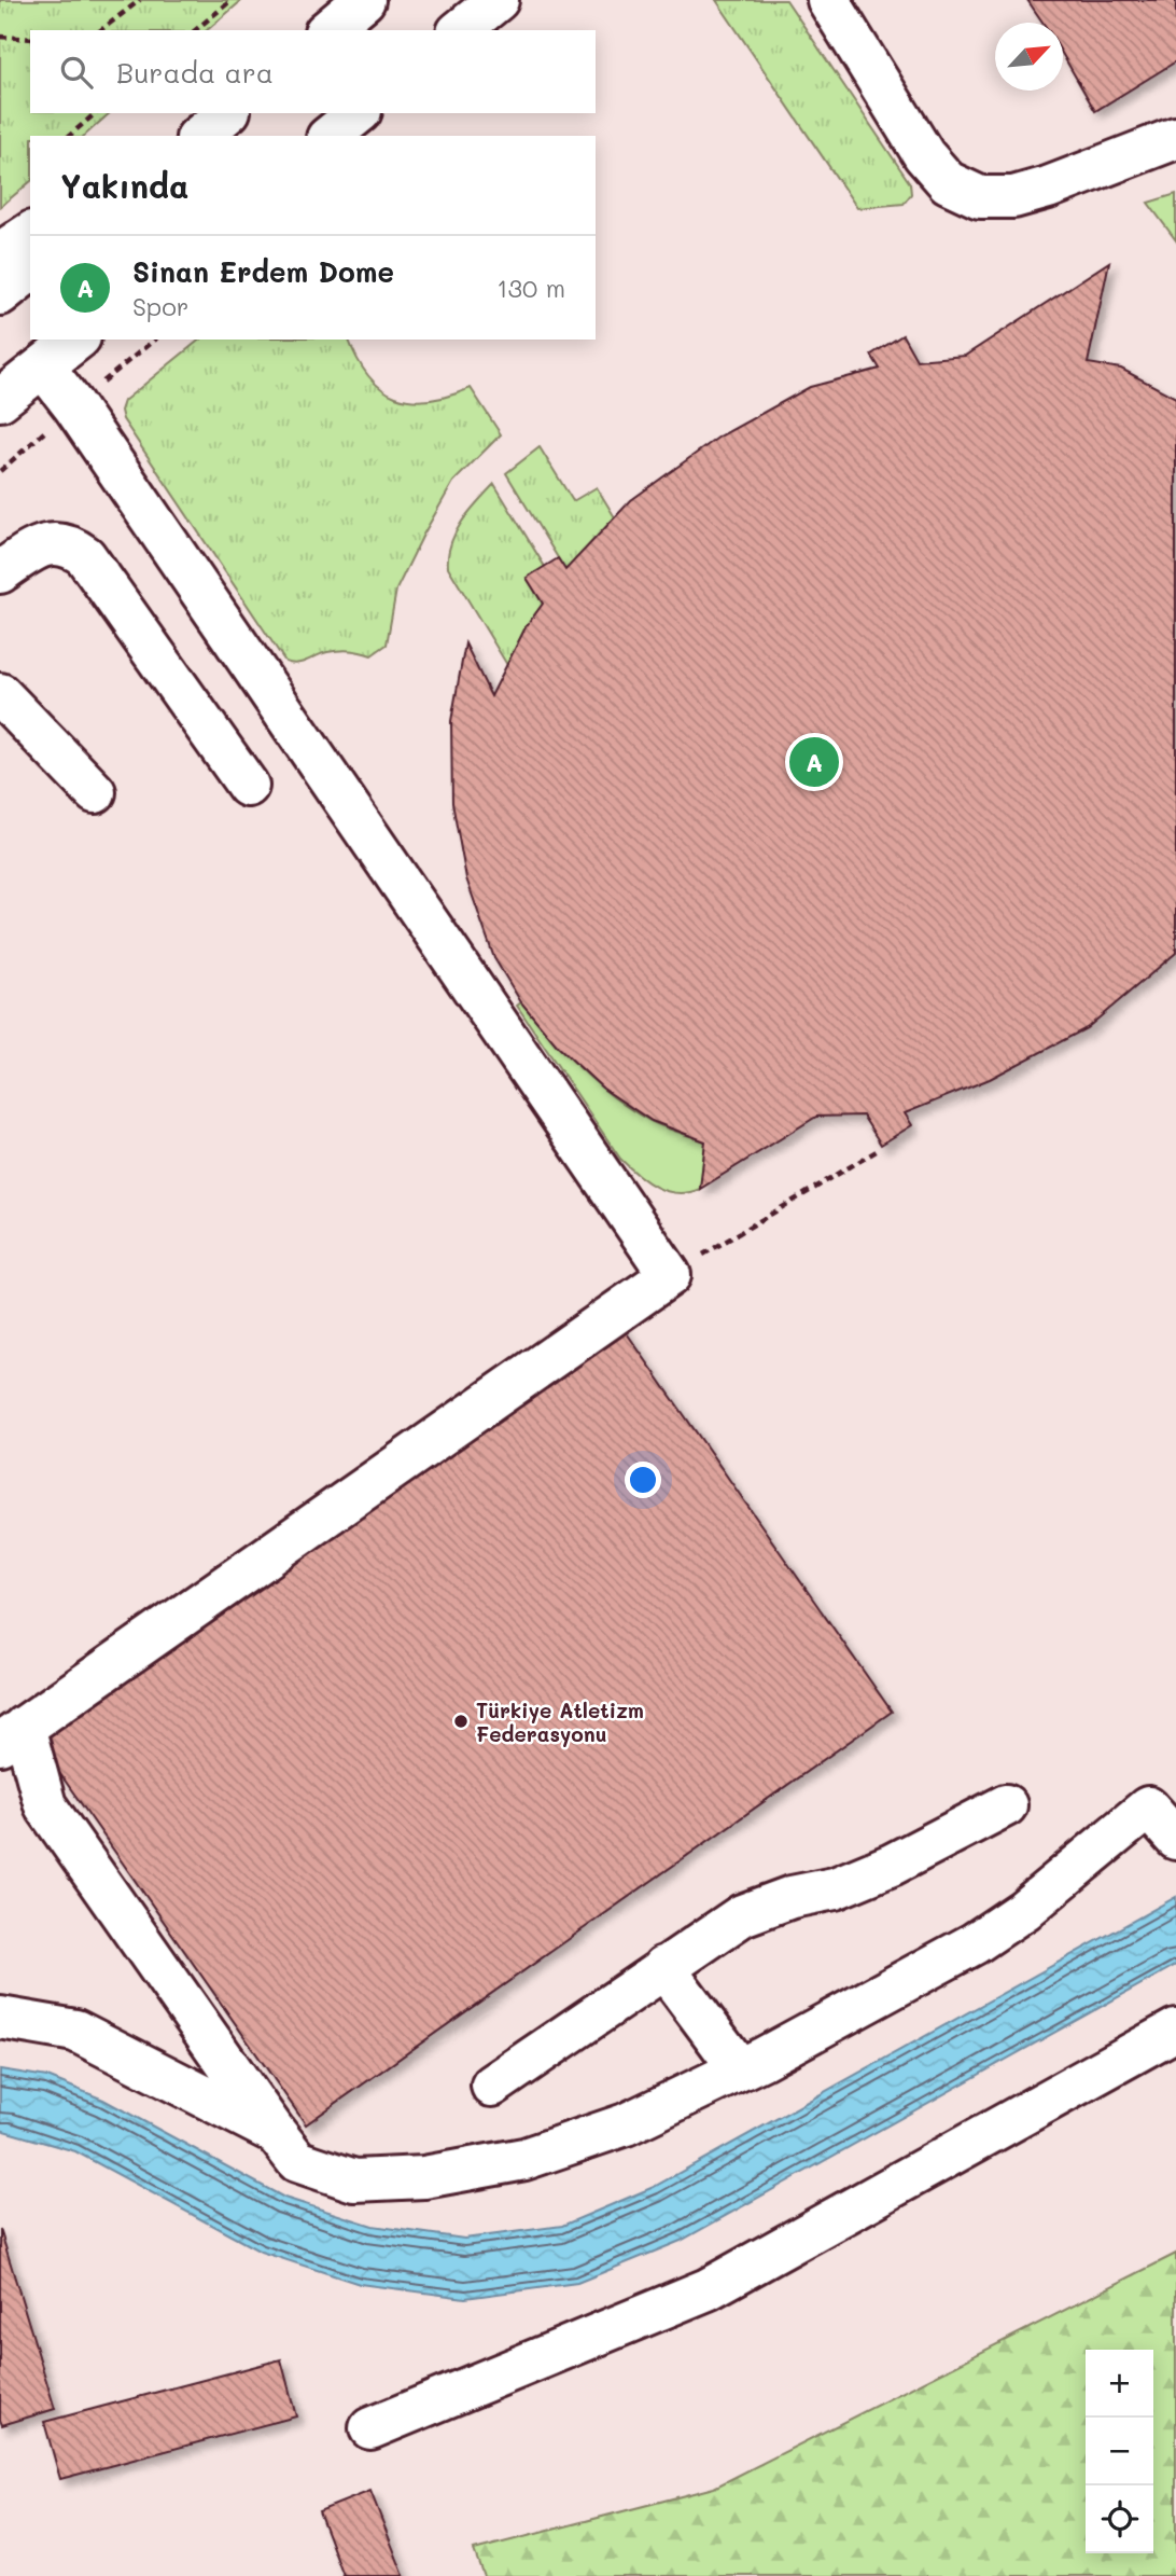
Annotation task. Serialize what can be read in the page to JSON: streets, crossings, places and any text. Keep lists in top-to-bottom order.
{
  "places": ["Türkiye Atletizm Federasyonu"],
  "north": "top right",
  "page": {
    "search": "Burada ara",
    "heading": "Yakında",
    "list": [
      {
        "mark": "A",
        "name": "Sinan Erdem Dome",
        "note": "Spor",
        "value": "130 m"
      }
    ],
    "pins": "A",
    "map_buttons": ["+", "−"]
  }
}
